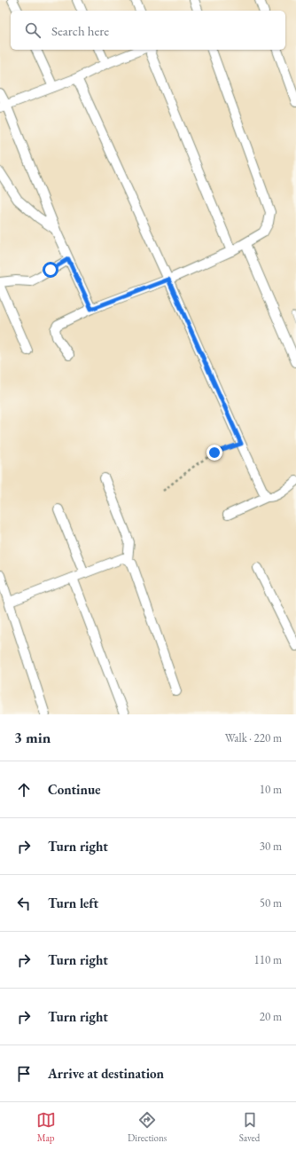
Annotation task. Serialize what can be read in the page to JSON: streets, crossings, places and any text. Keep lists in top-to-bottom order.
{
  "page": {
    "search": "Search here",
    "heading": ["3 min", "Walk · 220 m"],
    "list": [
      ["Continue", "10 m"],
      ["Turn right", "30 m"],
      ["Turn left", "50 m"],
      ["Turn right", "110 m"],
      ["Turn right", "20 m"],
      "Arrive at destination"
    ],
    "nav": ["Map", "Directions", "Saved"]
  }
}
